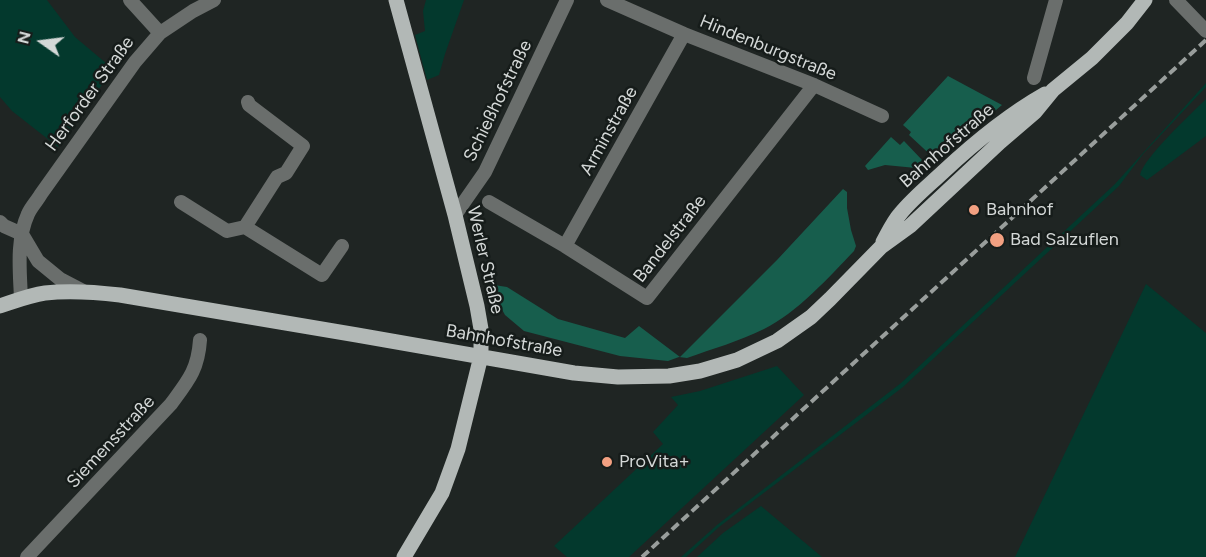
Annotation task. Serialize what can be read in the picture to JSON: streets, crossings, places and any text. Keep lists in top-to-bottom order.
{
  "streets": {
    "main road": ["Bahnhofstraße", "Werler Straße"],
    "street": [
      "Hindenburgstraße",
      "Herforder Straße",
      "Schießhofstraße",
      "Arminstraße",
      "Bandelstraße",
      "Siemensstraße"
    ]
  },
  "crossings": [
    ["Hindenburgstraße", "Arminstraße"],
    ["Hindenburgstraße", "Bandelstraße"],
    ["Schießhofstraße", "Werler Straße"],
    ["Arminstraße", "Bandelstraße"],
    ["Bahnhofstraße", "Werler Straße"]
  ],
  "places": ["Bahnhof", "Bad Salzuflen", "ProVita+"],
  "north": "left"
}
